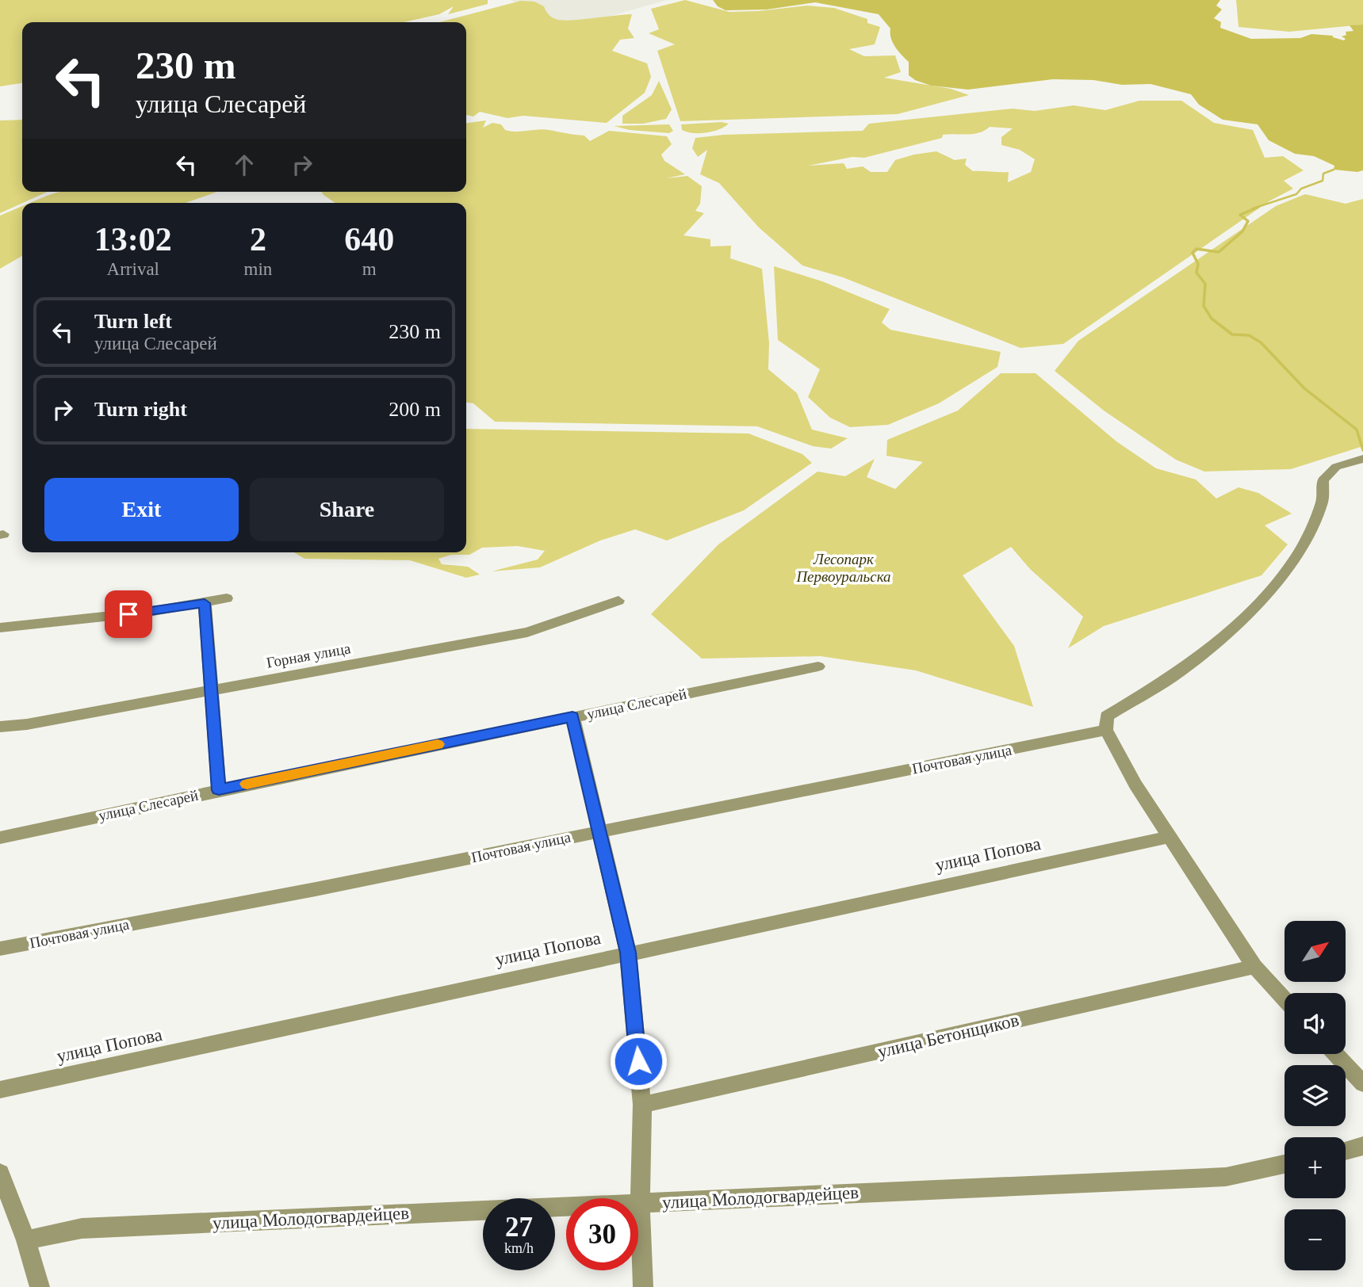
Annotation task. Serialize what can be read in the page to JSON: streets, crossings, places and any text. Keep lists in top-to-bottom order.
{
  "streets": {
    "street": [
      "Горная улица",
      "улица Слесарей",
      "Почтовая улица",
      "улица Попова",
      "улица Бетонщиков",
      "улица Молодогвардейцев"
    ]
  },
  "parks": ["Лесопарк Первоуральска"],
  "north": "top right",
  "page": {
    "turn": ["230 m", "улица Слесарей"],
    "eta": [
      "13:02",
      "Arrival",
      "2",
      "min",
      "640",
      "m"
    ],
    "list": [
      {
        "name": "Turn left",
        "note": "улица Слесарей",
        "value": "230 m"
      },
      {
        "name": "Turn right",
        "value": "200 m"
      }
    ],
    "buttons": ["Exit", "Share"],
    "map_buttons": ["+", "−"],
    "speed": "27 km/h",
    "limit": "30"
  }
}
